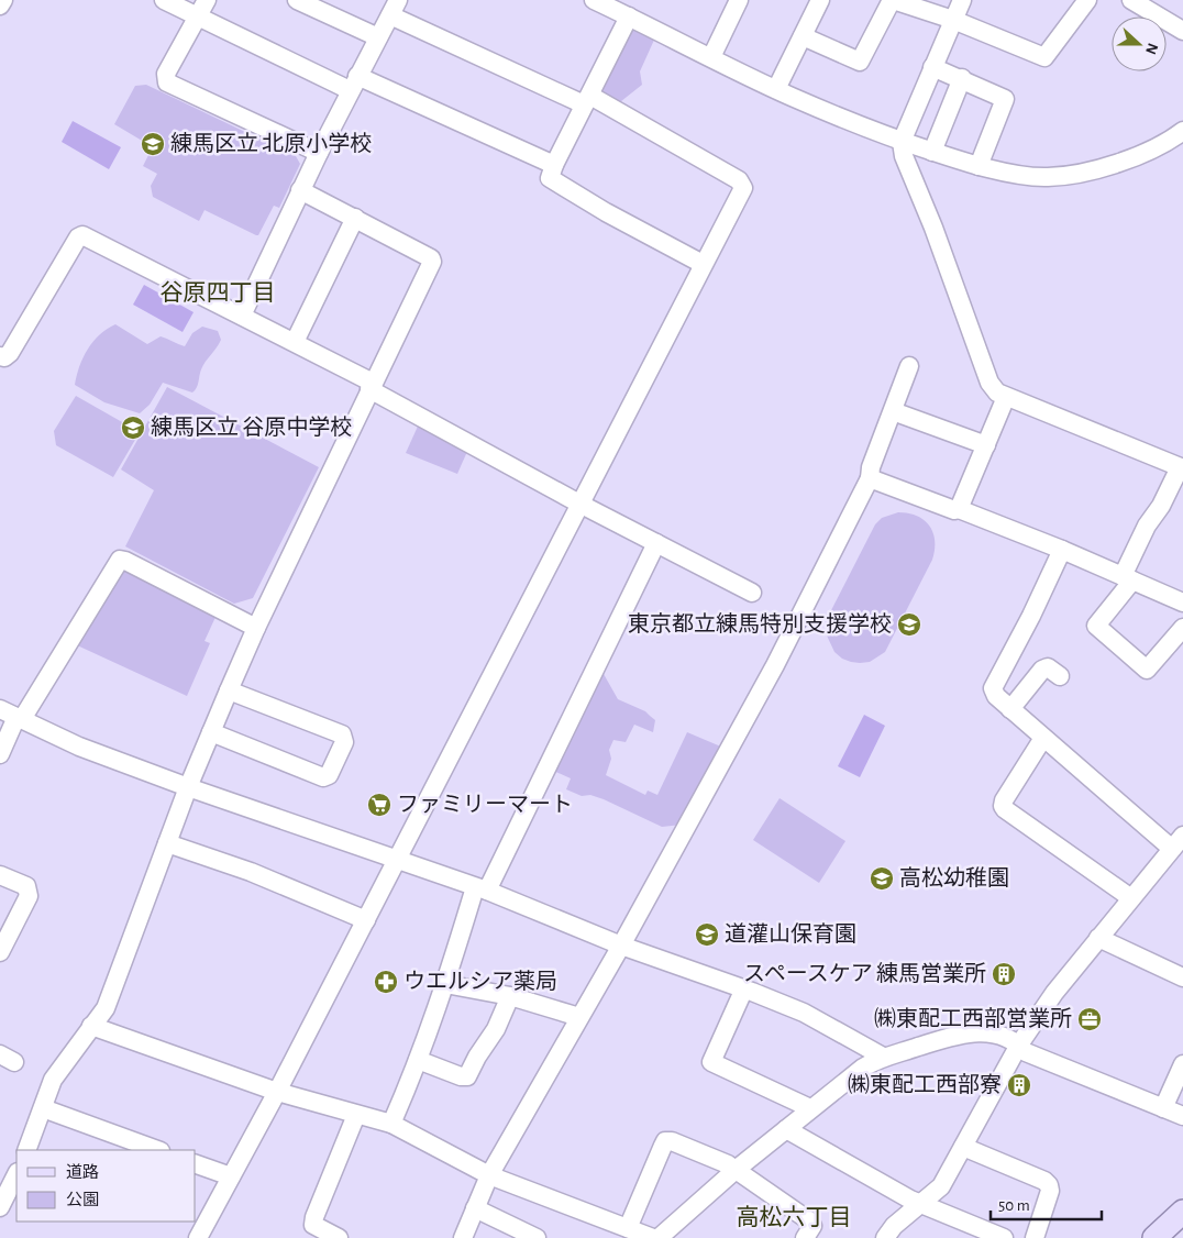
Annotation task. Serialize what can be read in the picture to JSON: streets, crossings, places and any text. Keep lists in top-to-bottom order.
{
  "districts": ["谷原四丁目", "高松六丁目"],
  "places": {
    "school or university": [
      "練馬区立 北原小学校",
      "練馬区立 谷原中学校",
      "東京都立練馬特別支援学校",
      "高松幼稚園",
      "道灌山保育園"
    ],
    "supermarket": ["ファミリーマート"],
    "building": ["スペースケア 練馬営業所", "㈱東配工西部寮"],
    "pharmacy": ["ウエルシア薬局"],
    "office": ["㈱東配工西部営業所"]
  },
  "legend": ["道路", "公園"],
  "scale_bar": "50 m",
  "north": "right"
}
